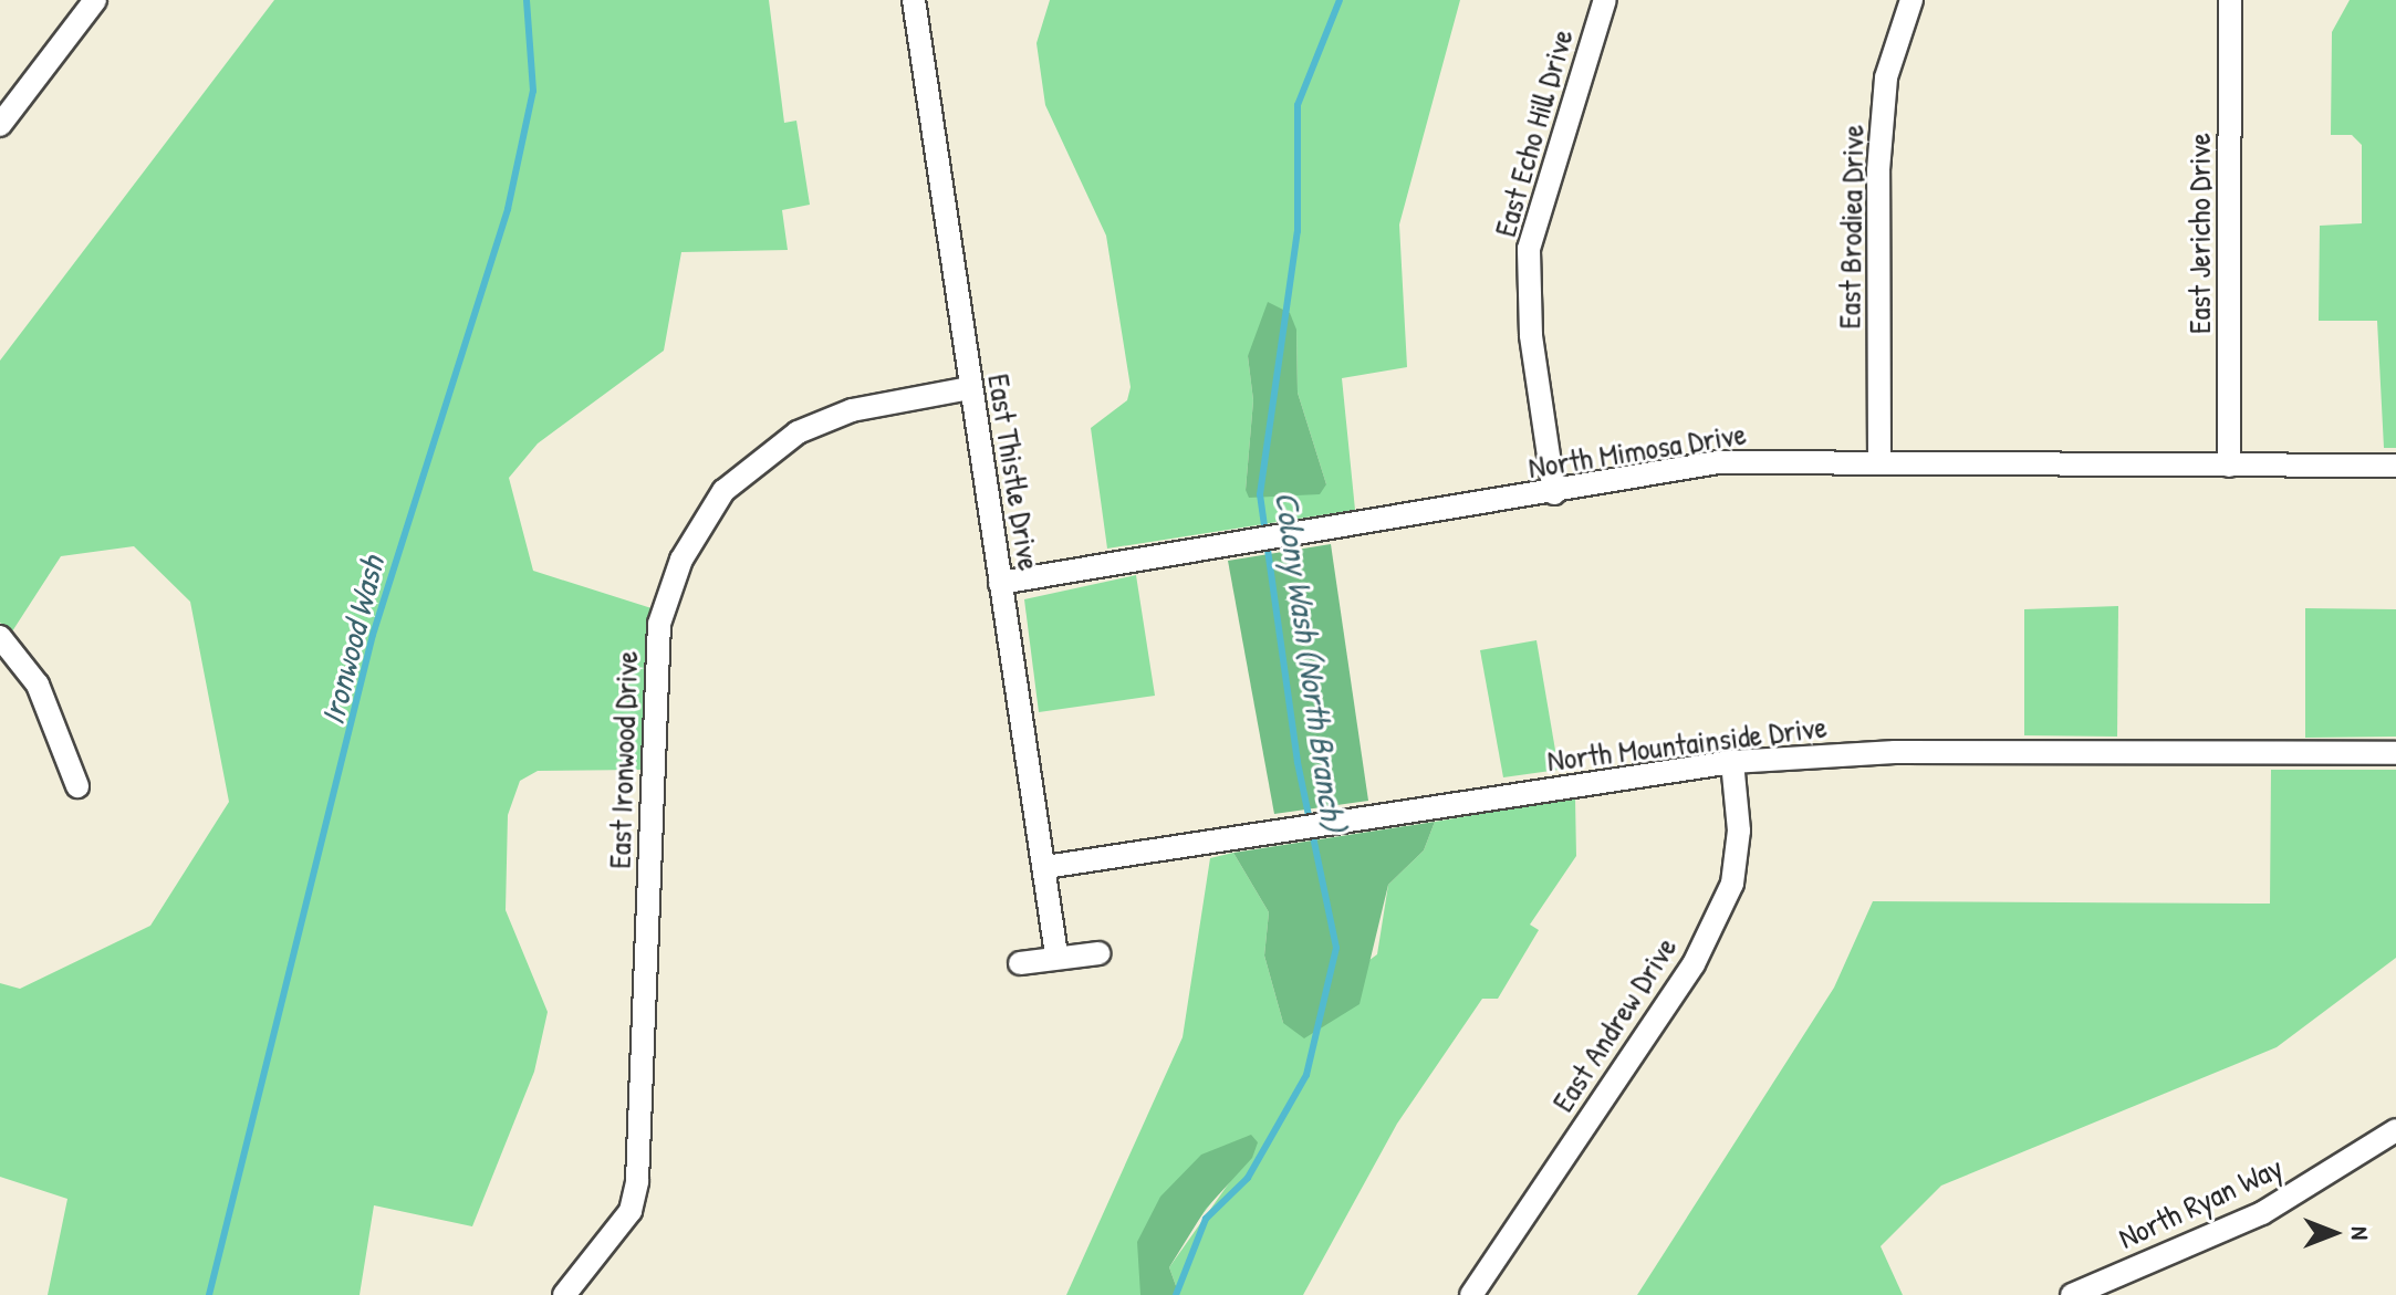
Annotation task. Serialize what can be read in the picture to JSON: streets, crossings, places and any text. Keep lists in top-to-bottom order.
{
  "streets": {
    "street": [
      "East Echo Hill Drive",
      "East Brodiea Drive",
      "East Jericho Drive",
      "North Mimosa Drive",
      "East Thistle Drive",
      "North Mountainside Drive",
      "East Ironwood Drive",
      "East Andrew Drive",
      "North Ryan Way"
    ]
  },
  "crossings": [
    ["East Echo Hill Drive", "North Mimosa Drive"],
    ["East Brodiea Drive", "North Mimosa Drive"],
    ["East Jericho Drive", "North Mimosa Drive"],
    ["North Mimosa Drive", "East Thistle Drive"],
    ["East Thistle Drive", "North Mountainside Drive"],
    ["East Thistle Drive", "East Ironwood Drive"],
    ["North Mountainside Drive", "East Andrew Drive"]
  ],
  "water": ["Ironwood Wash", "Colony Wash (North Branch)"],
  "north": "right"
}
